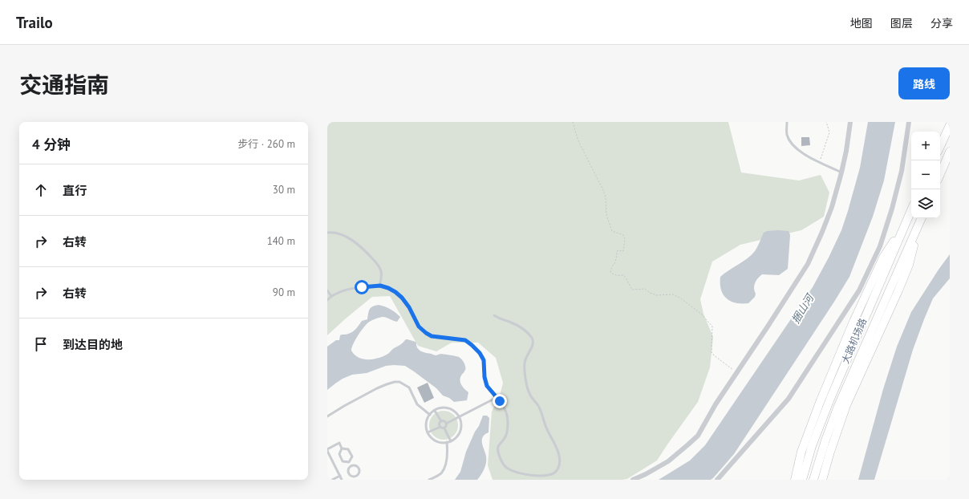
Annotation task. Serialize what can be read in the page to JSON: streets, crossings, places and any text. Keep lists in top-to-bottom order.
{
  "streets": {
    "main road": ["大路机场路"]
  },
  "water": ["捆山河"],
  "page": {
    "header": "Trailo",
    "nav": ["地图", "图层", "分享"],
    "title": "交通指南",
    "buttons": "路线",
    "heading": ["4 分钟", "步行 · 260 m"],
    "map_buttons": ["+", "−"],
    "list": [
      ["直行", "30 m"],
      ["右转", "140 m"],
      ["右转", "90 m"],
      "到达目的地"
    ]
  }
}
